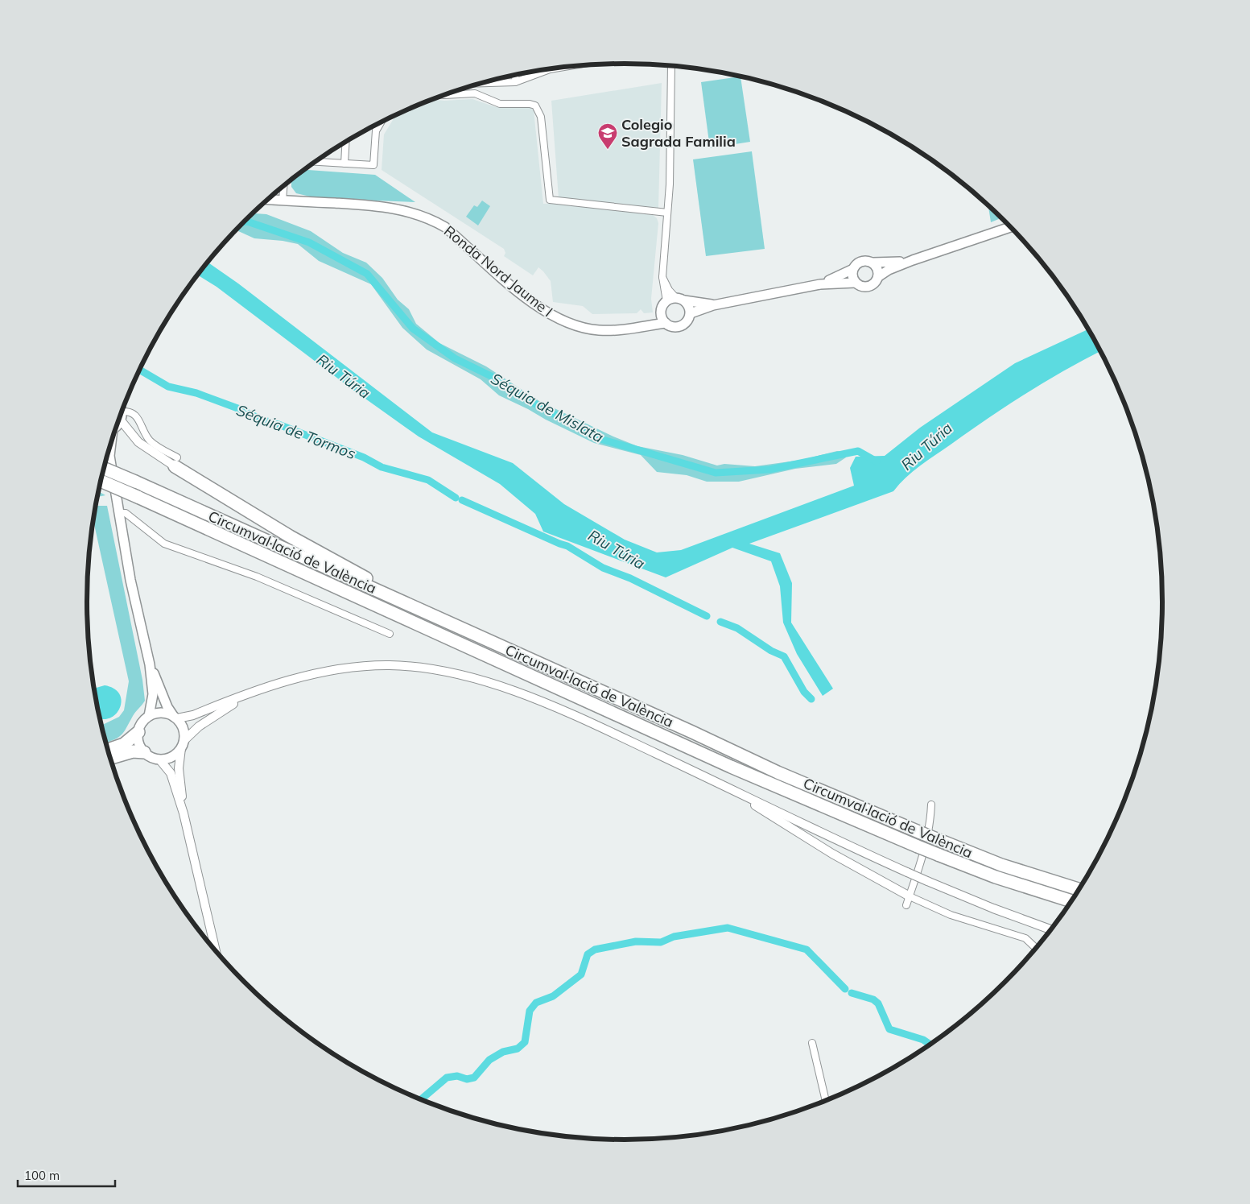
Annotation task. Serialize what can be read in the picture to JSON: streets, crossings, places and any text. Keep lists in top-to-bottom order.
{
  "streets": {
    "highway": ["Circumval·lació de València"],
    "main road": ["Ronda Nord Jaume I"]
  },
  "water": ["Riu Túria", "Séquia de Mislata", "Séquia de Tormos"],
  "places": {
    "school or university": ["Colegio Sagrada Familia"]
  },
  "scale_bar": "100 m"
}
